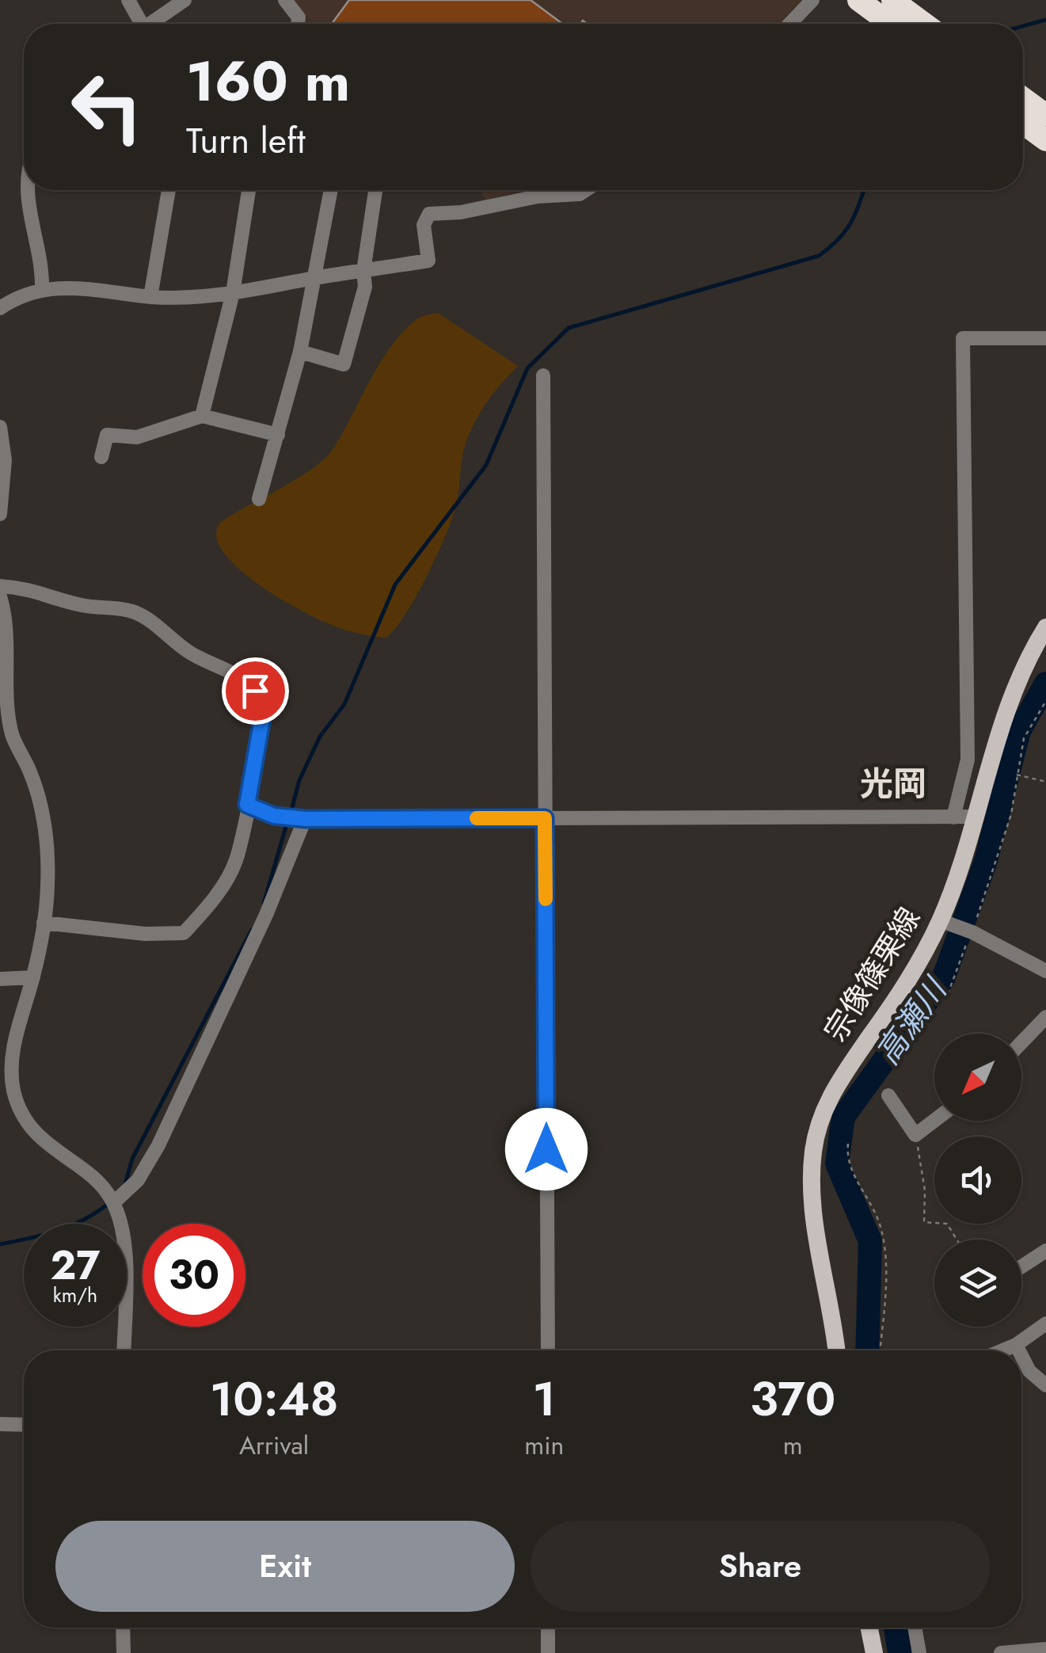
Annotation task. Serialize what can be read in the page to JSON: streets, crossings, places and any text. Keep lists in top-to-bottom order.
{
  "streets": {
    "main road": ["宗像篠栗線"]
  },
  "districts": ["光岡"],
  "water": ["高瀬川"],
  "north": "bottom left",
  "page": {
    "turn": ["160 m", "Turn left"],
    "speed": "27 km/h",
    "limit": "30",
    "eta": [
      "10:48",
      "Arrival",
      "1",
      "min",
      "370",
      "m"
    ],
    "buttons": ["Exit", "Share"]
  }
}
